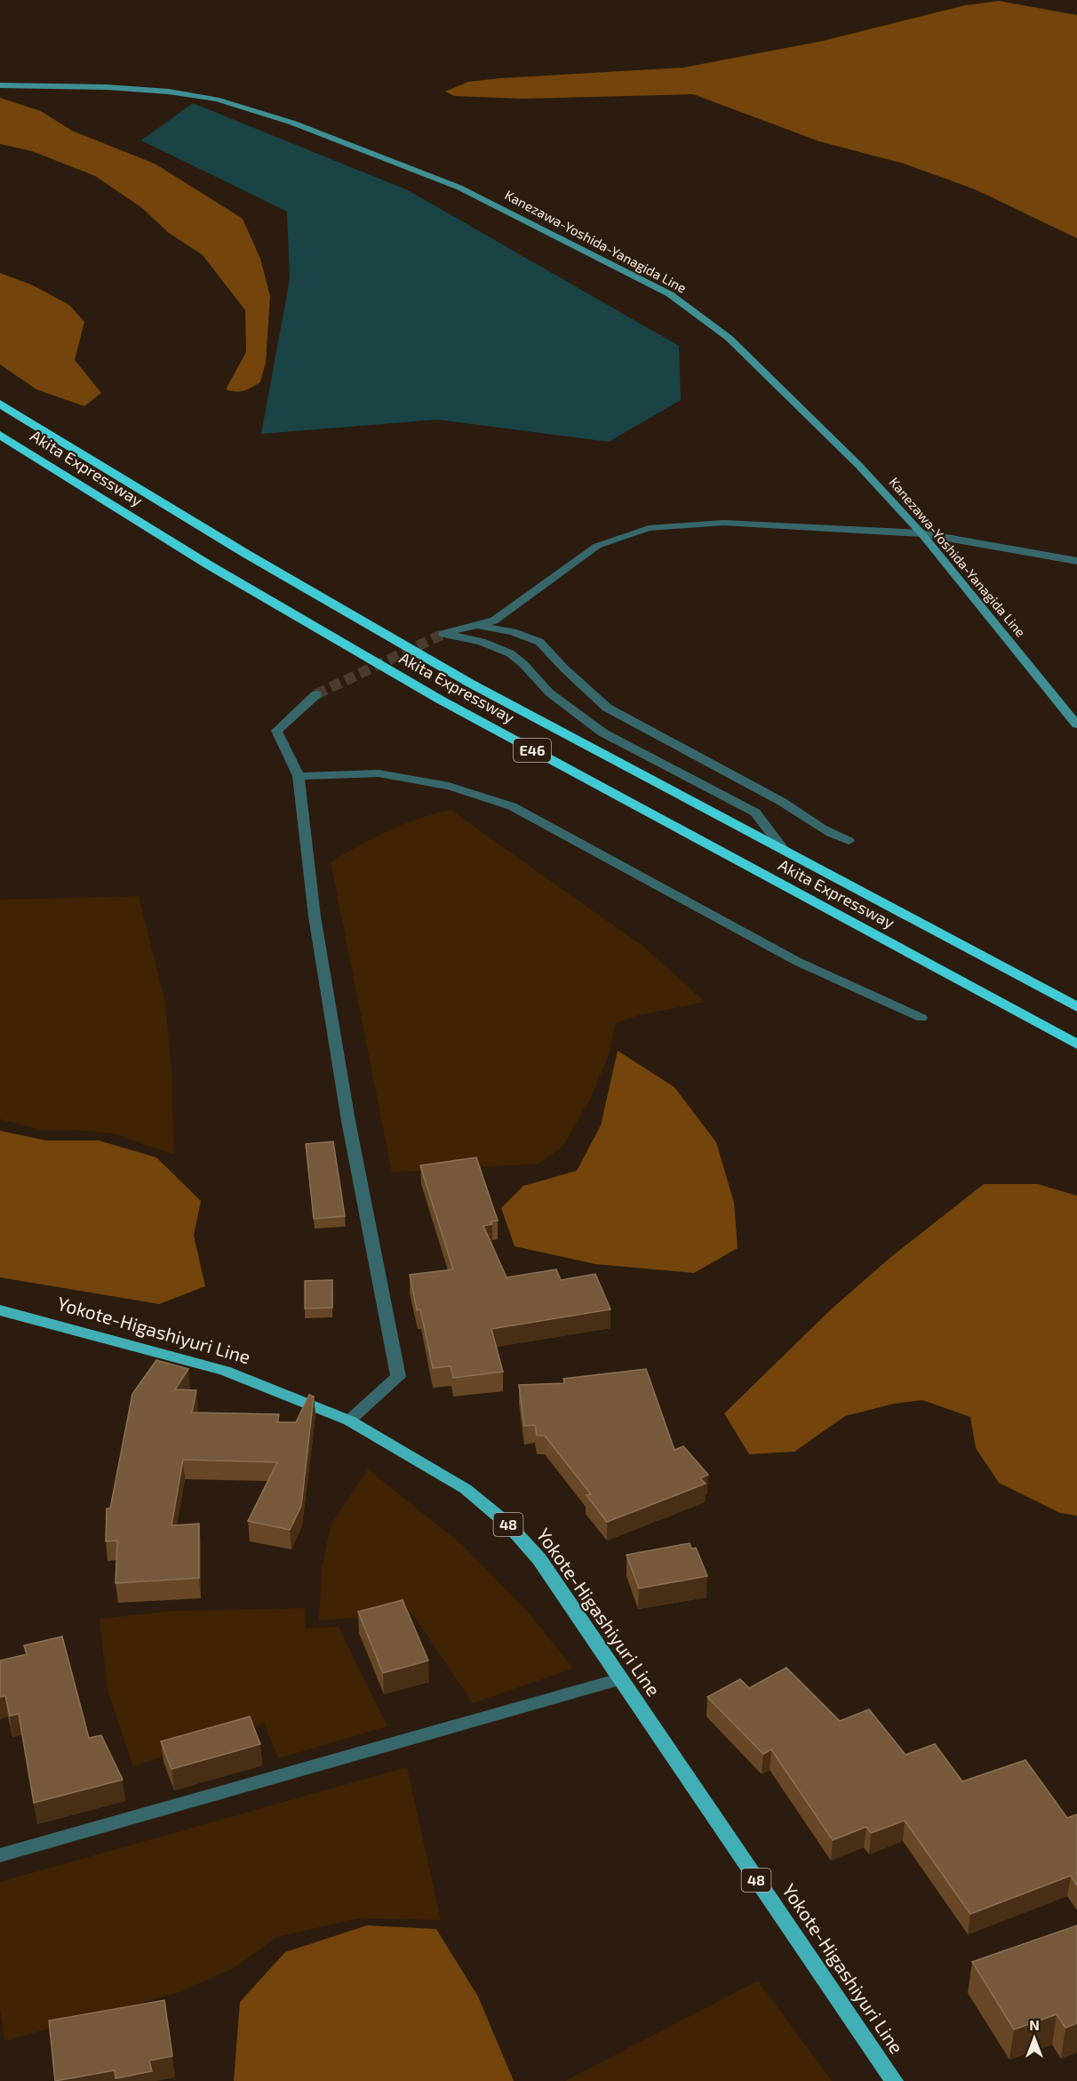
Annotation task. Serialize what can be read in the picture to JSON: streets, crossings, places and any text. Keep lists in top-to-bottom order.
{
  "streets": {
    "highway": ["Akita Expressway", "E46"],
    "main road": ["Kanezawa-Yoshida-Yanagida Line", "Yokote-Higashiyuri Line", "48"]
  },
  "north": "top"
}
